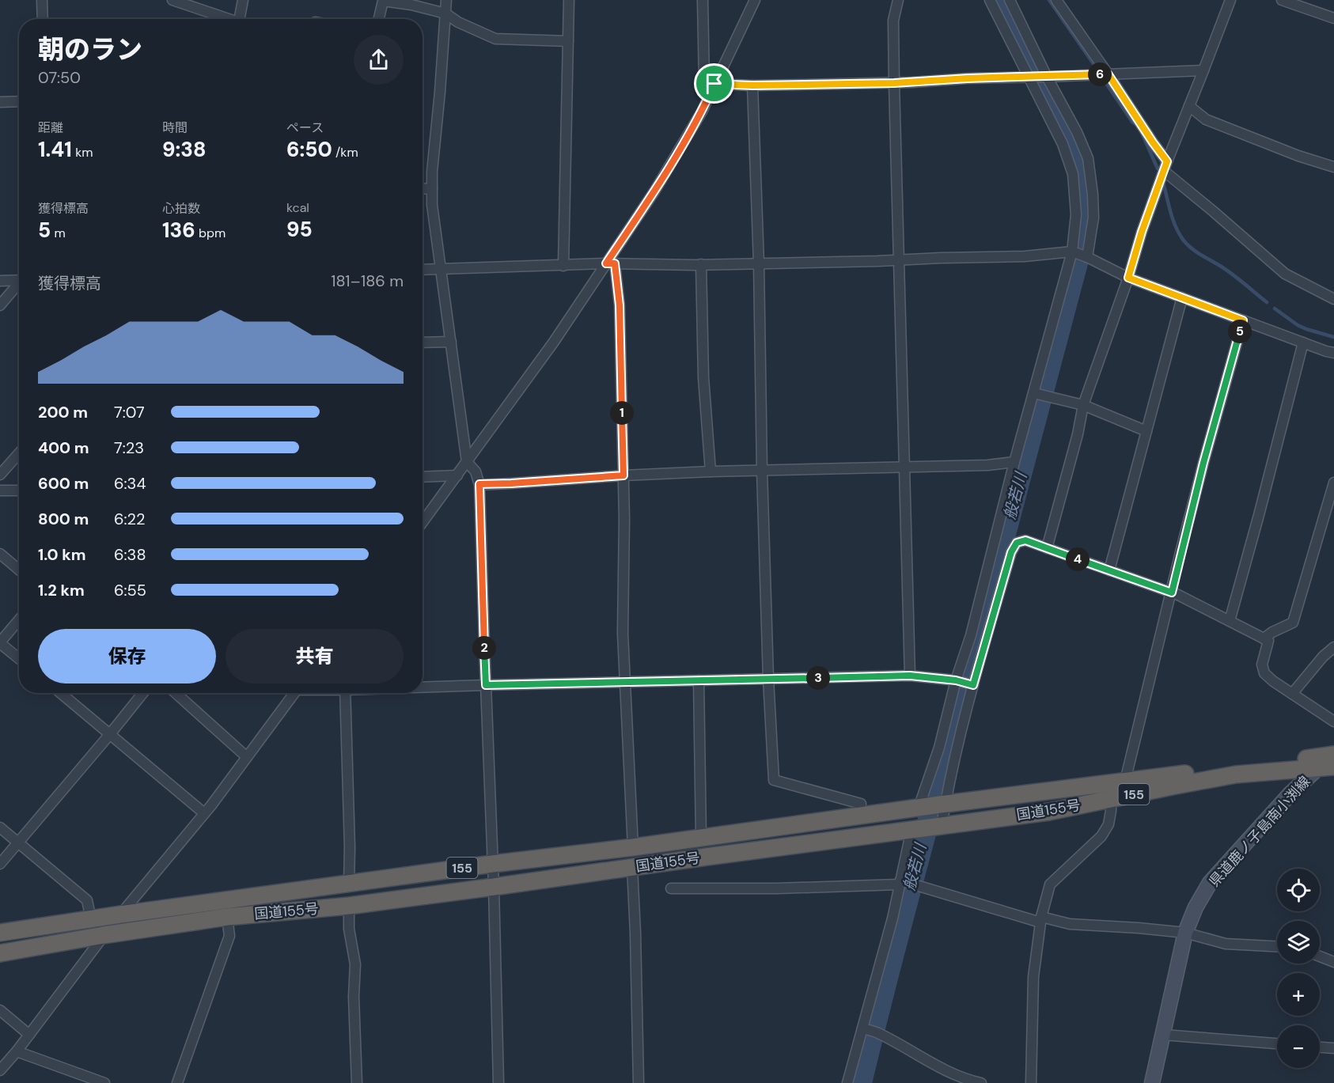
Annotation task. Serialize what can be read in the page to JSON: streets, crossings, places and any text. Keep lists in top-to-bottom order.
{
  "streets": {
    "highway": ["155", "国道155号"],
    "main road": ["県道鹿ノ子島南小渕線"]
  },
  "crossings": [
    ["国道155号", "県道鹿ノ子島南小渕線"]
  ],
  "water": ["般若川"],
  "page": {
    "heading": ["朝のラン", "07:50"],
    "pins": [
      "6",
      "5",
      "1",
      "4",
      "2",
      "3"
    ],
    "stats": [
      ["距離", "1.41 km"],
      ["時間", "9:38"],
      ["ペース", "6:50 /km"],
      ["獲得標高", "5 m"],
      ["心拍数", "136 bpm"],
      ["kcal", "95"]
    ],
    "chart": ["獲得標高", "181–186 m"],
    "list": [
      {
        "name": "200 m",
        "note": "7:07"
      },
      {
        "name": "400 m",
        "note": "7:23"
      },
      {
        "name": "600 m",
        "note": "6:34"
      },
      {
        "name": "800 m",
        "note": "6:22"
      },
      {
        "name": "1.0 km",
        "note": "6:38"
      },
      {
        "name": "1.2 km",
        "note": "6:55"
      }
    ],
    "buttons": ["保存", "共有"],
    "map_buttons": ["+", "−"]
  }
}
